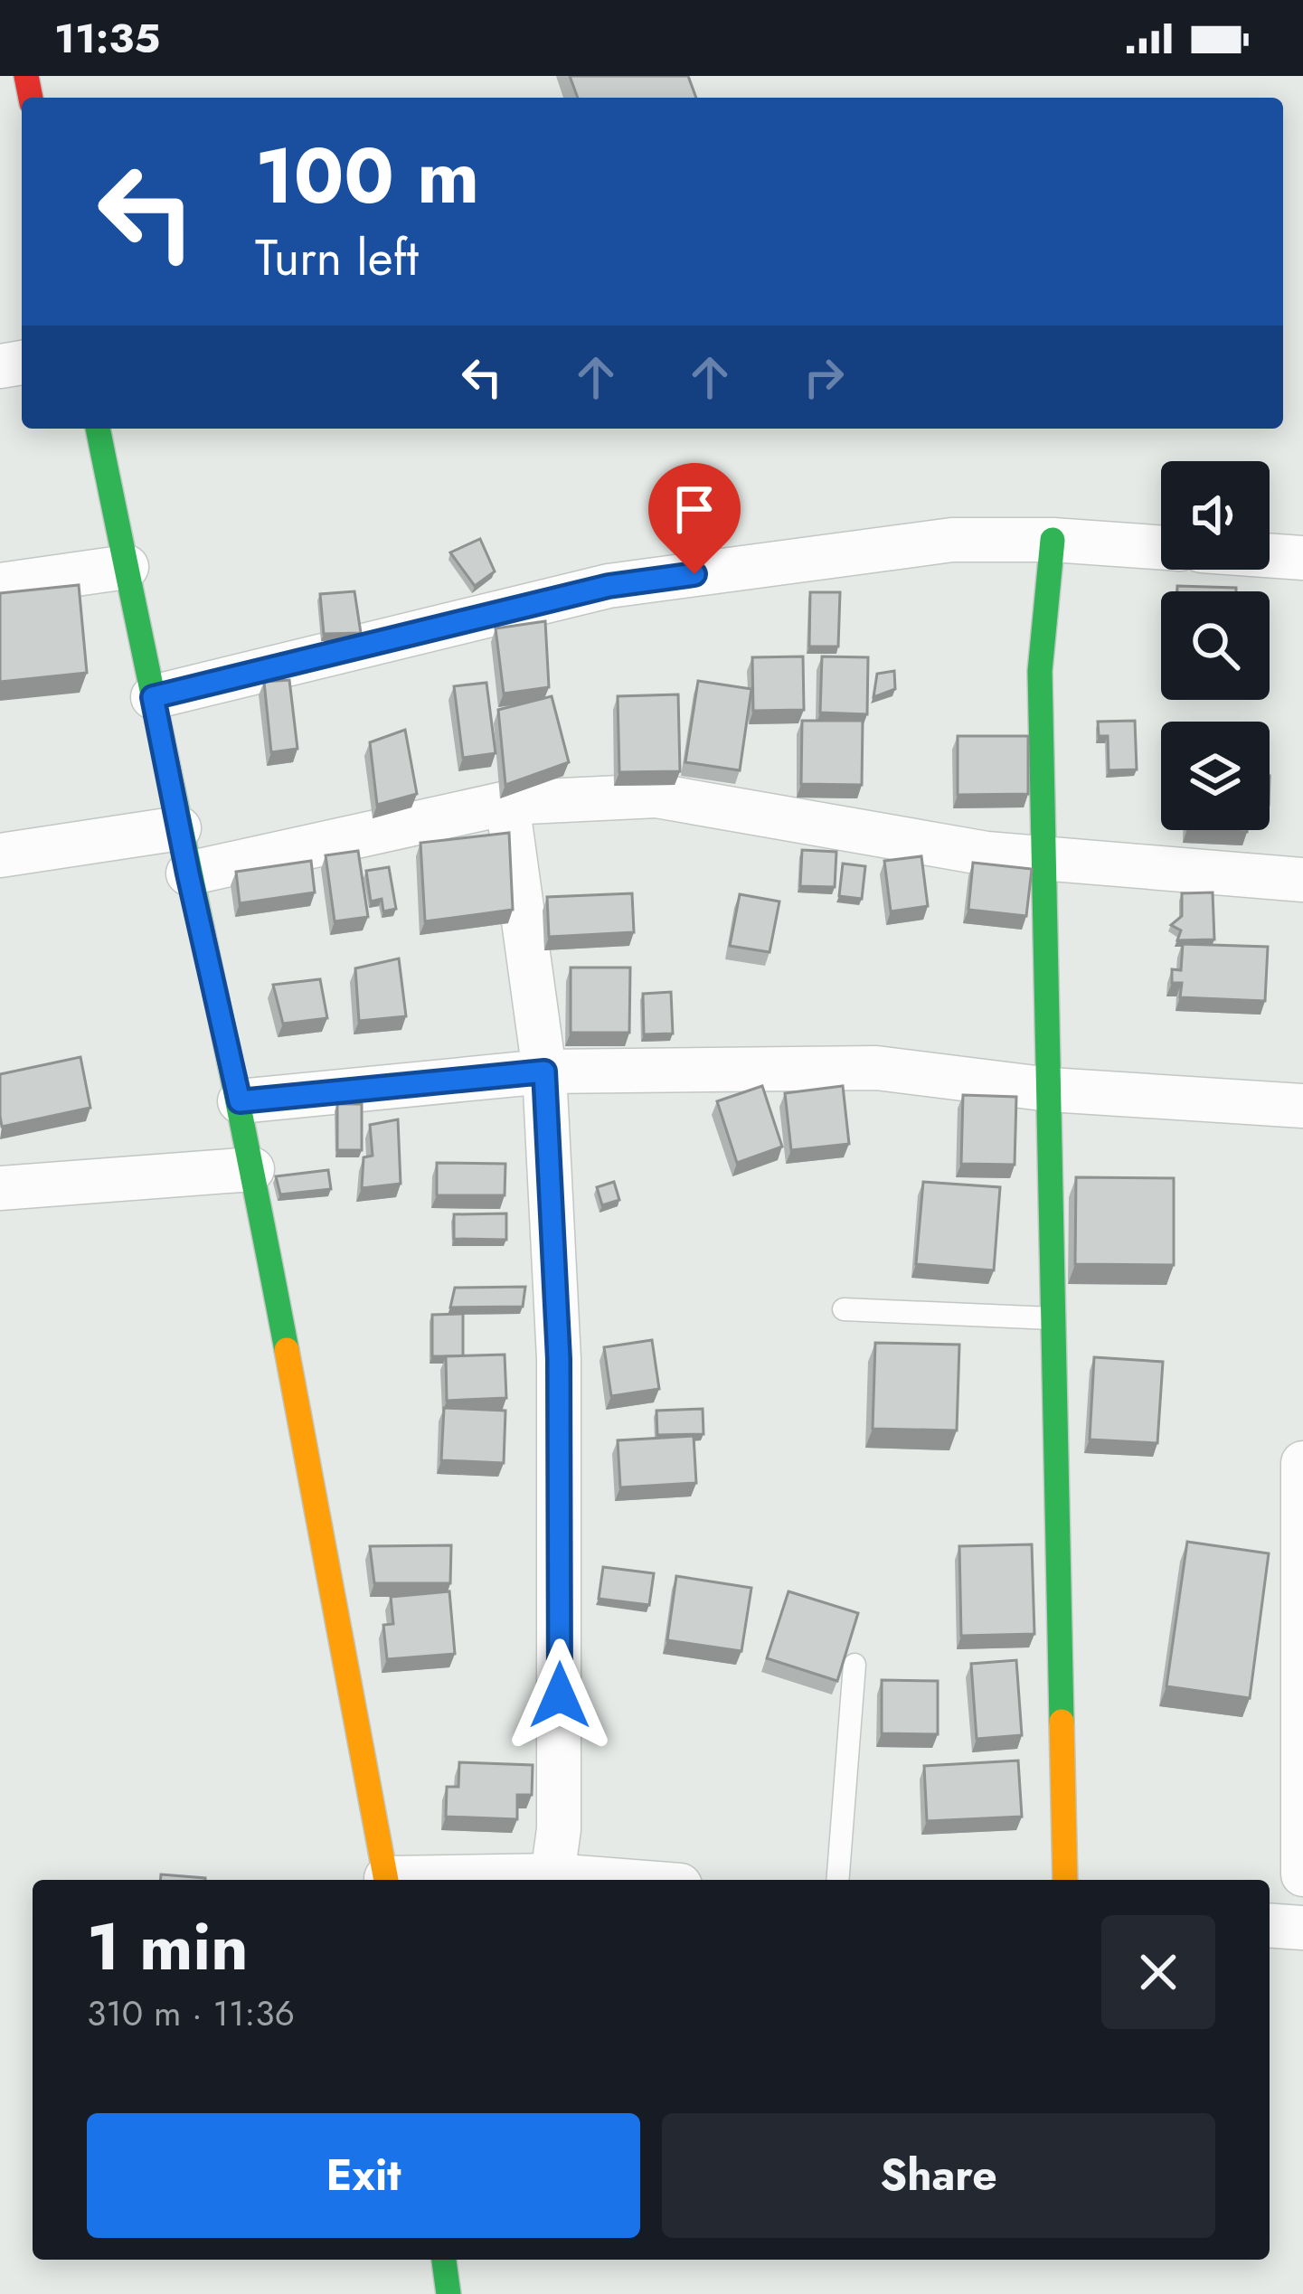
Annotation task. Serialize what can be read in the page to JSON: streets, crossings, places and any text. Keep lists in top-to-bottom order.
{
  "page": {
    "status": "11:35",
    "turn": ["100 m", "Turn left"],
    "heading": ["1 min", "310 m · 11:36"],
    "buttons": ["Exit", "Share"]
  }
}
